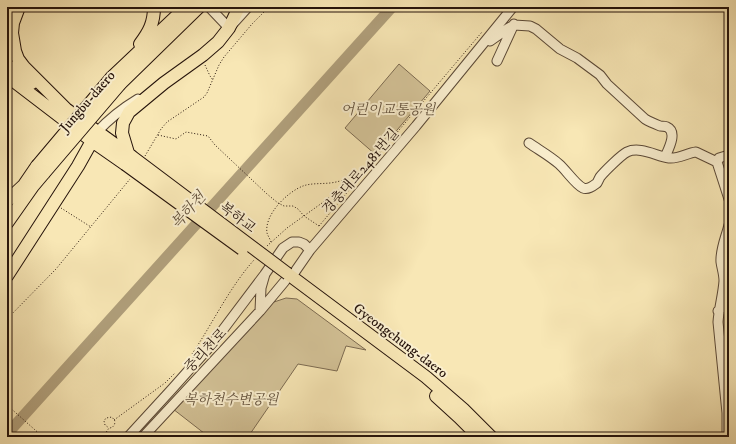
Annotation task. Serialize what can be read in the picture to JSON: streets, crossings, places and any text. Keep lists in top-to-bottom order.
{
  "streets": {
    "main road": ["Jungbu-daero", "복하교", "Gyeongchung-daero"],
    "street": ["경충대로2481번길", "중리천로"]
  },
  "crossings": [
    ["경충대로2481번길", "복하교"],
    ["경충대로2481번길", "Gyeongchung-daero"],
    ["경충대로2481번길", "중리천로"],
    ["복하교", "Gyeongchung-daero"],
    ["복하교", "중리천로"],
    ["Gyeongchung-daero", "중리천로"]
  ],
  "water": ["복하천"],
  "parks": ["어린이교통공원", "복하천수변공원"]
}
